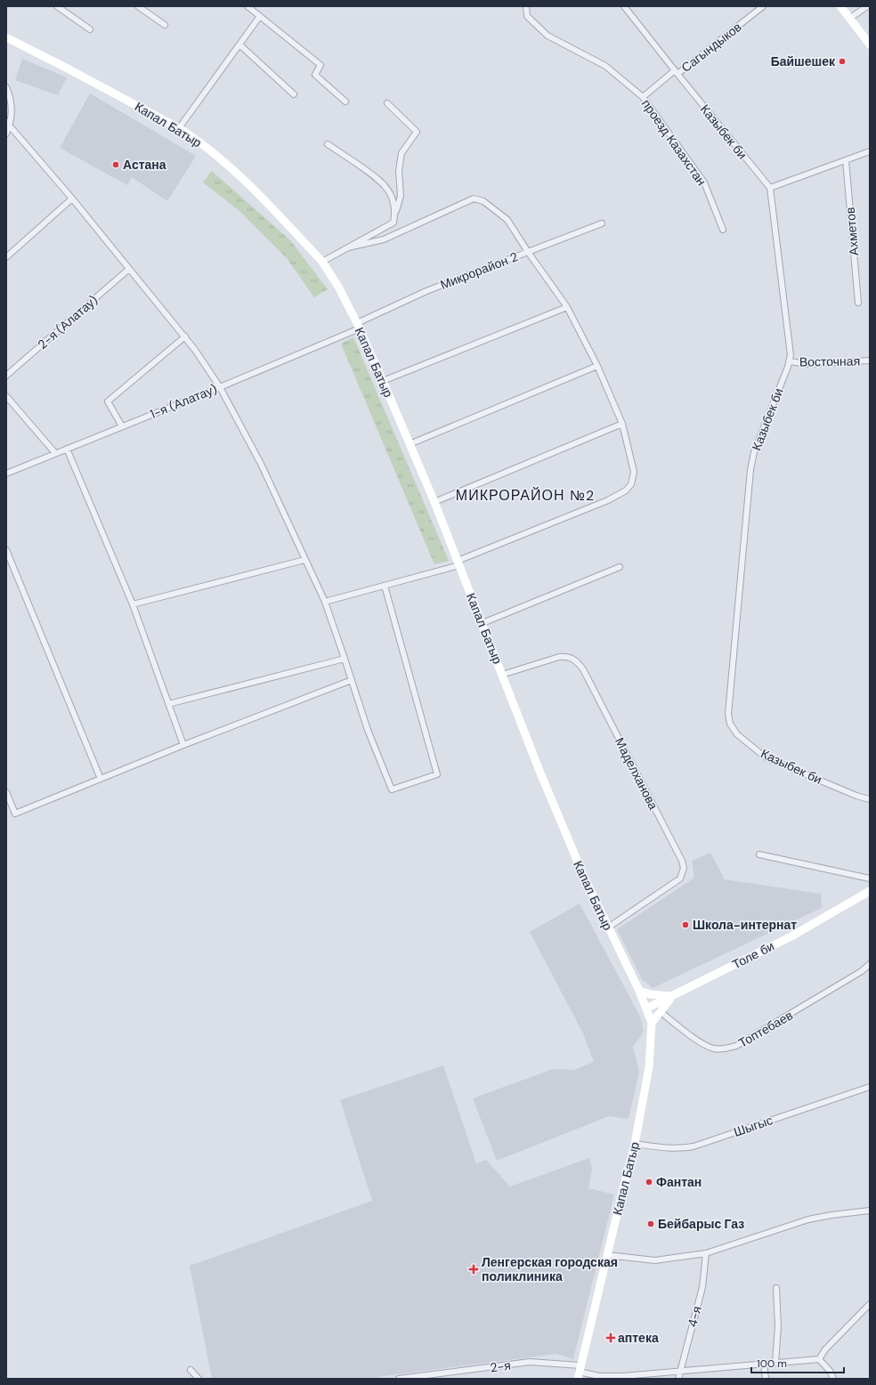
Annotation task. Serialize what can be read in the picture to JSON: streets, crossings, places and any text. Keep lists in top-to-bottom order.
{
  "streets": {
    "main road": ["Капал Батыр", "Толе би"],
    "street": [
      "Сагындыков",
      "Казыбек би",
      "проезд Казахстан",
      "Ахметов",
      "Микрорайон 2",
      "2-я (Алатау)",
      "Восточная",
      "1-я (Алатау)",
      "Маделханова",
      "Топтебаев",
      "Шыгыс",
      "4-я",
      "2-я"
    ]
  },
  "crossings": [
    ["Сагындыков", "Казыбек би"],
    ["Сагындыков", "проезд Казахстан"],
    ["Капал Батыр", "Микрорайон 2"],
    ["Капал Батыр", "1-я (Алатау)"],
    ["Капал Батыр", "Маделханова"],
    ["Капал Батыр", "Толе би"],
    ["Капал Батыр", "Шыгыс"],
    ["Капал Батыр", "2-я"],
    ["Казыбек би", "Восточная"],
    ["Микрорайон 2", "1-я (Алатау)"],
    ["4-я", "2-я"]
  ],
  "districts": ["МИКРОРАЙОН №2"],
  "places": {
    "other": [
      "Байшешек",
      "Астана",
      "Школа-интернат",
      "Фантан",
      "Бейбарыс Газ"
    ],
    "health": ["Ленгерская городская поликлиника", "аптека"]
  },
  "scale_bar": "100 m"
}
